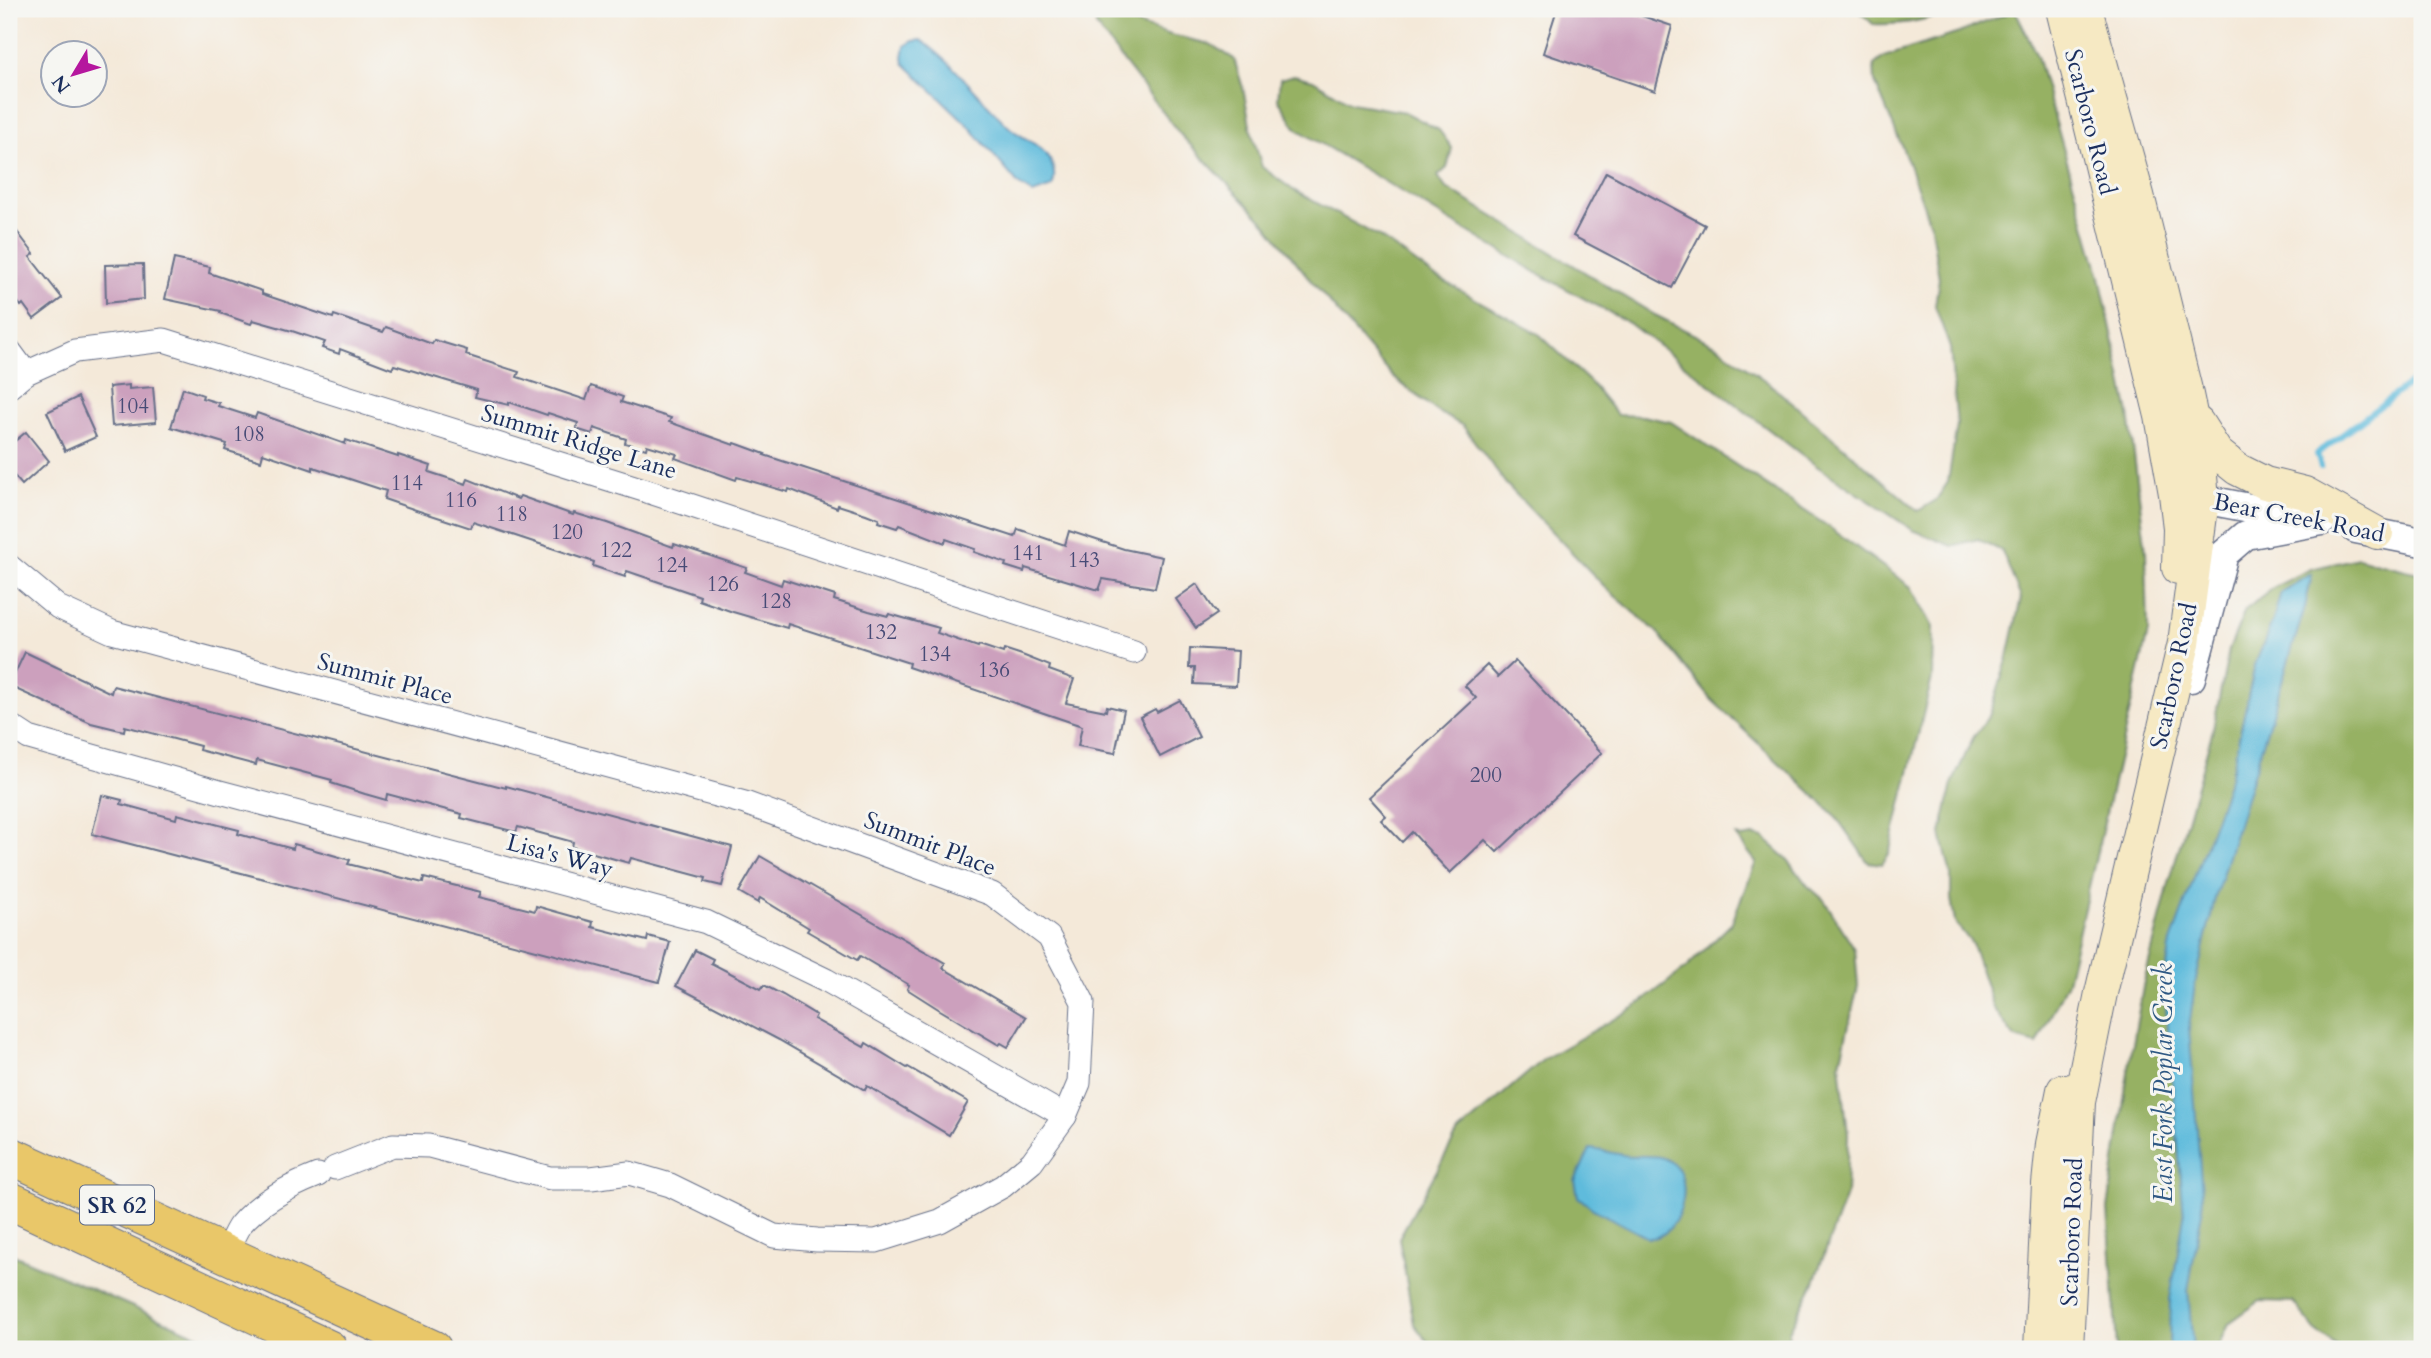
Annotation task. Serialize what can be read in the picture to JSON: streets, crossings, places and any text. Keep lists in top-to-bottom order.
{
  "streets": {
    "highway": ["SR 62"],
    "main road": ["Scarboro Road"],
    "street": [
      "Summit Ridge Lane",
      "Bear Creek Road",
      "Summit Place",
      "Lisa's Way"
    ]
  },
  "crossings": [
    ["Scarboro Road", "Bear Creek Road"],
    ["Summit Place", "Lisa's Way"],
    ["Summit Place", "SR 62"]
  ],
  "water": ["East Fork Poplar Creek"],
  "house_numbers": [
    "104",
    "108",
    "114",
    "116",
    "118",
    "120",
    "122",
    "141",
    "143",
    "124",
    "126",
    "128",
    "132",
    "134",
    "136",
    "200"
  ],
  "north": "bottom left"
}
